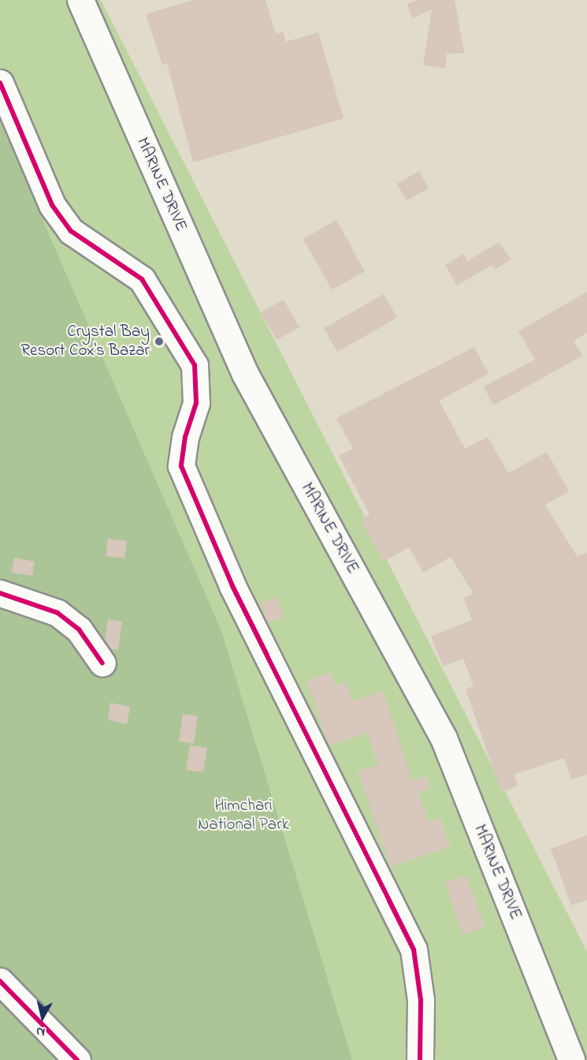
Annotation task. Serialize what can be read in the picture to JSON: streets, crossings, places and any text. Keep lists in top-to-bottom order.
{
  "streets": {
    "street": ["MARINE DRIVE"]
  },
  "parks": ["Himchari National Park"],
  "places": ["Crystal Bay Resort Cox's Bazar"],
  "north": "bottom"
}
